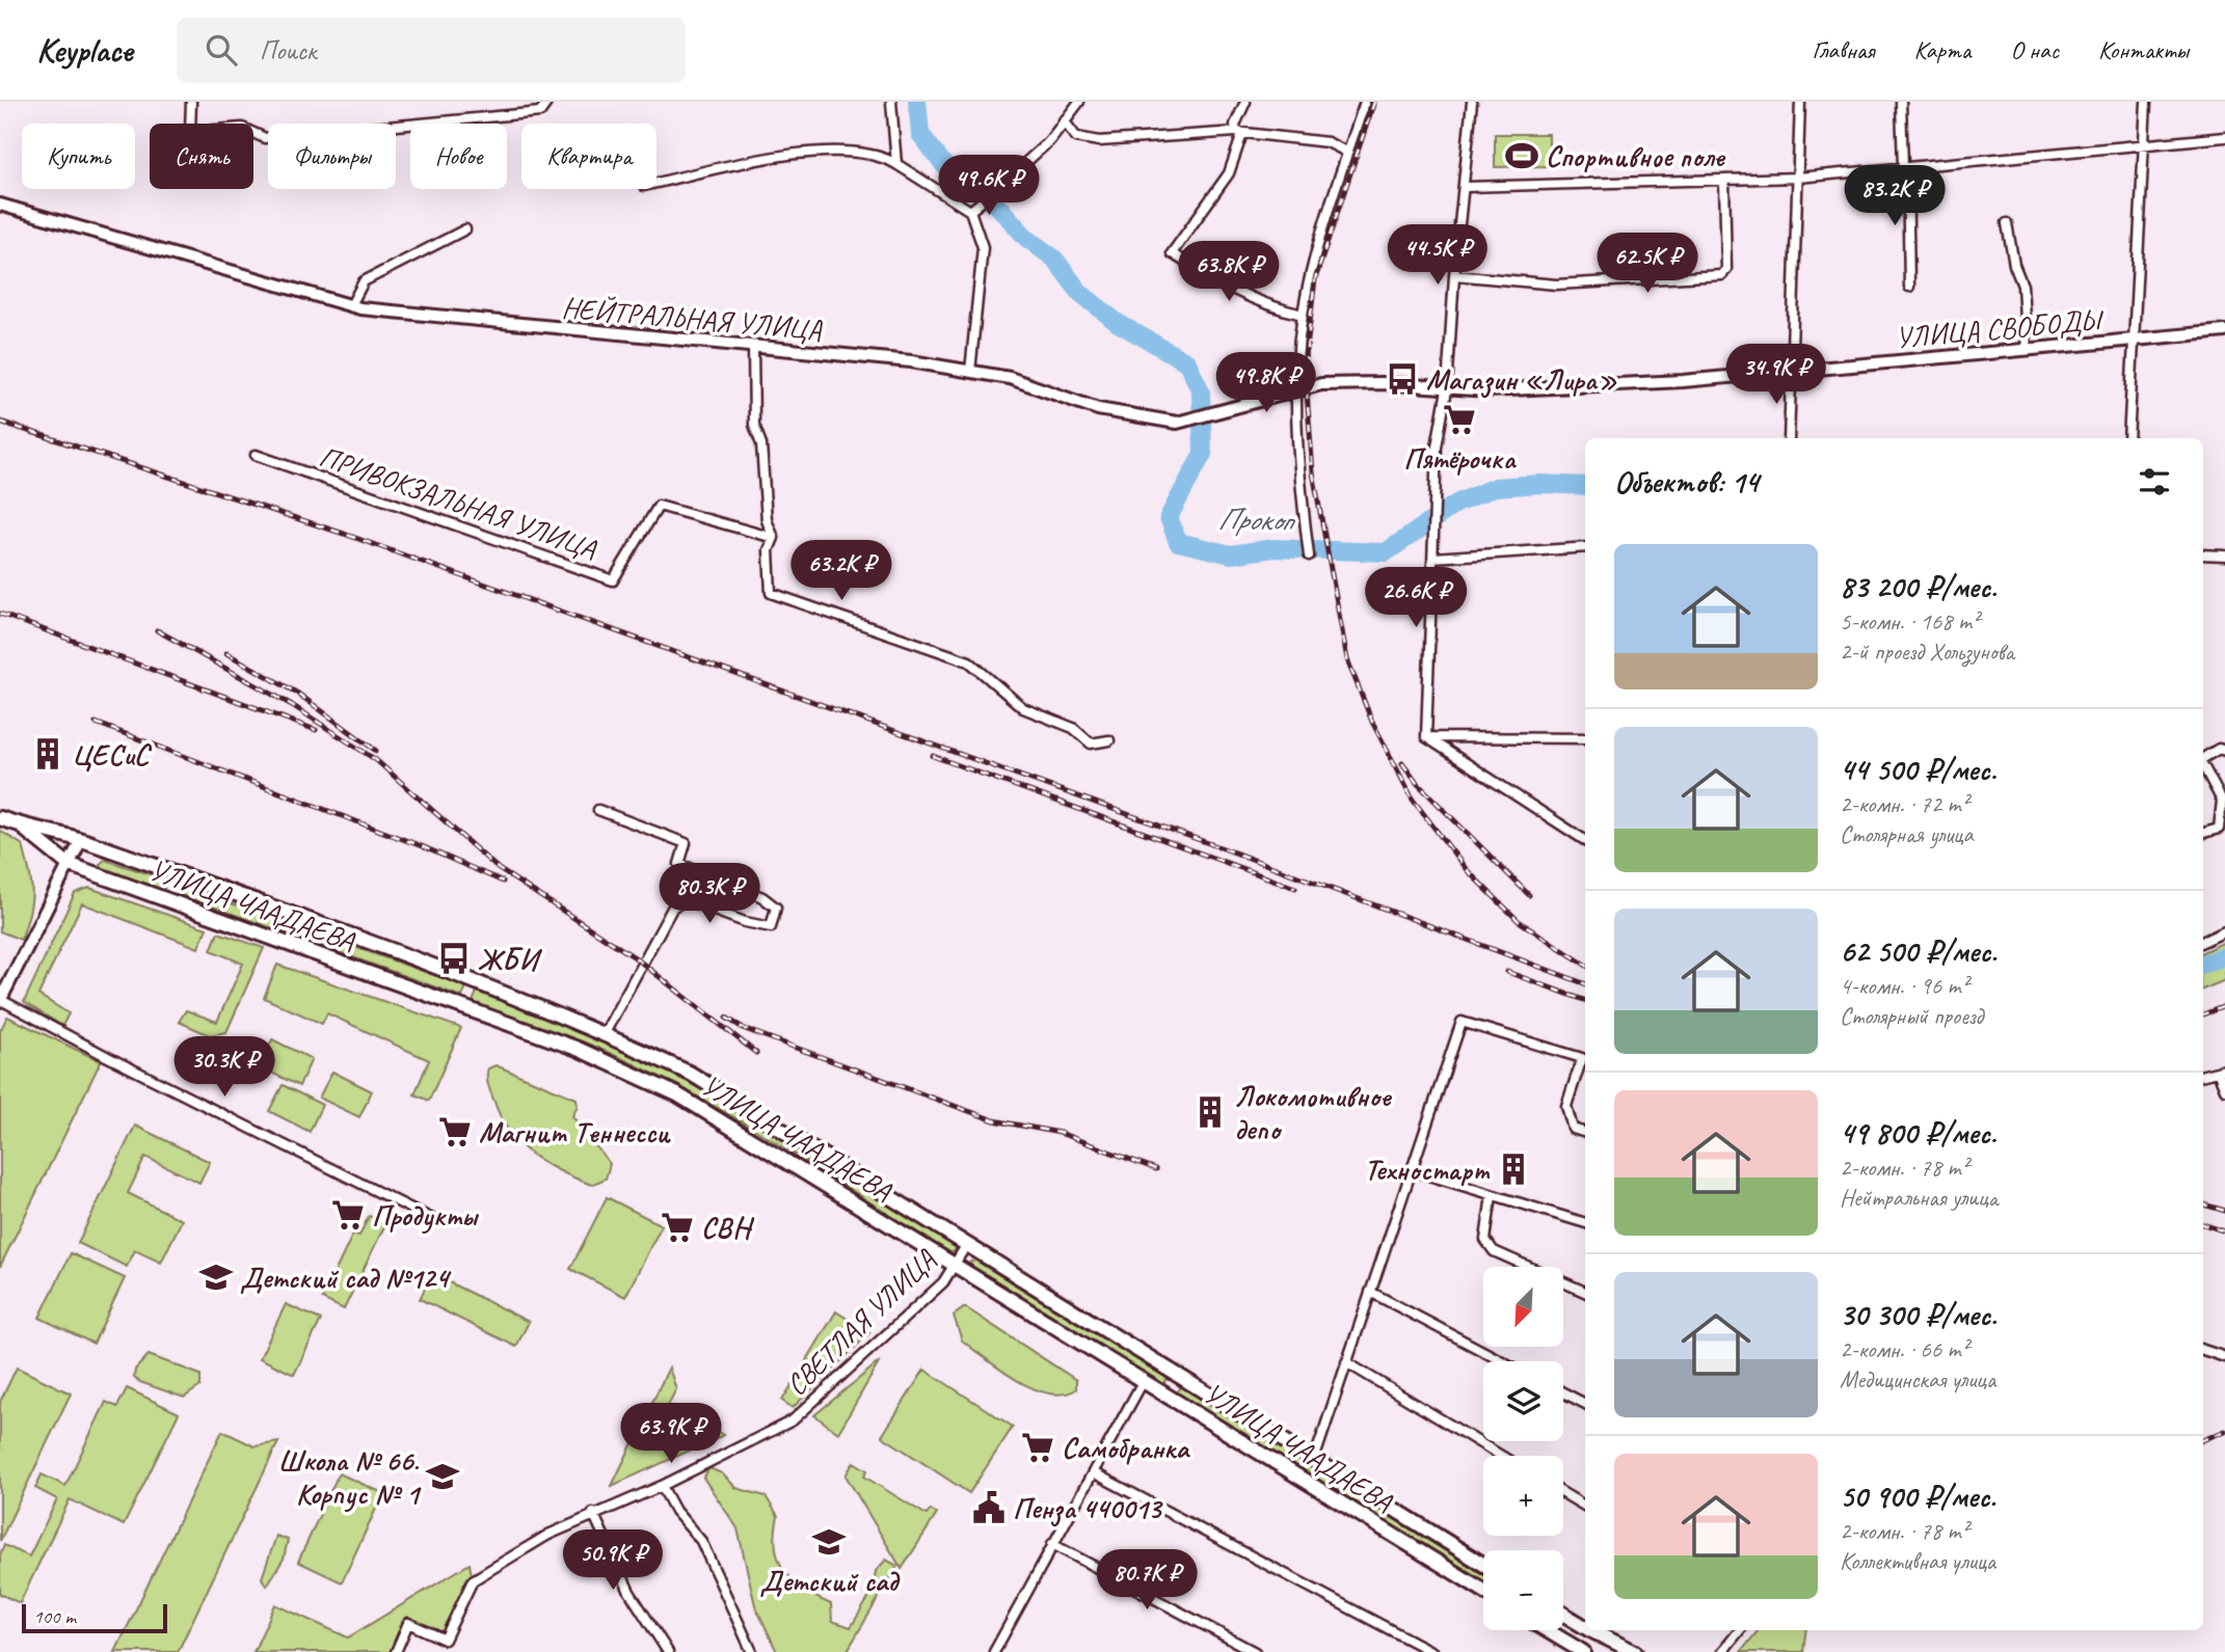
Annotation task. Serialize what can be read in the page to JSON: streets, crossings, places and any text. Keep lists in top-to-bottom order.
{
  "streets": {
    "main road": ["НЕЙТРАЛЬНАЯ УЛИЦА", "УЛИЦА СВОБОДЫ", "УЛИЦА ЧААДАЕВА"],
    "street": ["ПРИВОКЗАЛЬНАЯ УЛИЦА", "СВЕТЛАЯ УЛИЦА"]
  },
  "crossings": [
    ["НЕЙТРАЛЬНАЯ УЛИЦА", "УЛИЦА СВОБОДЫ"],
    ["УЛИЦА ЧААДАЕВА", "СВЕТЛАЯ УЛИЦА"]
  ],
  "water": ["Прокоп"],
  "places": {
    "sports": ["Спортивное поле"],
    "bus stop": ["Магазин «Лира»", "ЖБИ"],
    "supermarket": [
      "Пятёрочка",
      "Магнит Теннесси",
      "Продукты",
      "СВН",
      "Самобранка"
    ],
    "building": ["ЦЕСиС", "Локомотивное депо", "Техностарт"],
    "school or university": ["Детский сад №124", "Школа № 66. Корпус № 1", "Детский сад"],
    "public building": ["Пенза 440013"]
  },
  "scale_bar": "100 m",
  "north": "bottom left",
  "page": {
    "header": "Keyplace",
    "search": "Поиск",
    "nav": [
      "Главная",
      "Карта",
      "О нас",
      "Контакты"
    ],
    "chip": [
      "Купить",
      "Снять",
      "Фильтры",
      "Новое",
      "Квартира"
    ],
    "price": [
      "49.6K ₽",
      "83.2K ₽",
      "44.5K ₽",
      "62.5K ₽",
      "63.8K ₽",
      "34.9K ₽",
      "49.8K ₽",
      "63.2K ₽",
      "26.6K ₽",
      "80.3K ₽",
      "30.3K ₽",
      "63.9K ₽",
      "50.9K ₽",
      "80.7K ₽"
    ],
    "heading": "Объектов: 14",
    "list": [
      {
        "name": "83 200 ₽/мес.",
        "note": "5-комн. · 168 m² · 2-й проезд Хользунова"
      },
      {
        "name": "44 500 ₽/мес.",
        "note": "2-комн. · 72 m² · Столярная улица"
      },
      {
        "name": "62 500 ₽/мес.",
        "note": "4-комн. · 96 m² · Столярный проезд"
      },
      {
        "name": "49 800 ₽/мес.",
        "note": "2-комн. · 78 m² · Нейтральная улица"
      },
      {
        "name": "30 300 ₽/мес.",
        "note": "2-комн. · 66 m² · Медицинская улица"
      },
      {
        "name": "50 900 ₽/мес.",
        "note": "2-комн. · 78 m² · Коллективная улица"
      }
    ],
    "map_buttons": ["+", "−"],
    "scale": "100 m"
  }
}
